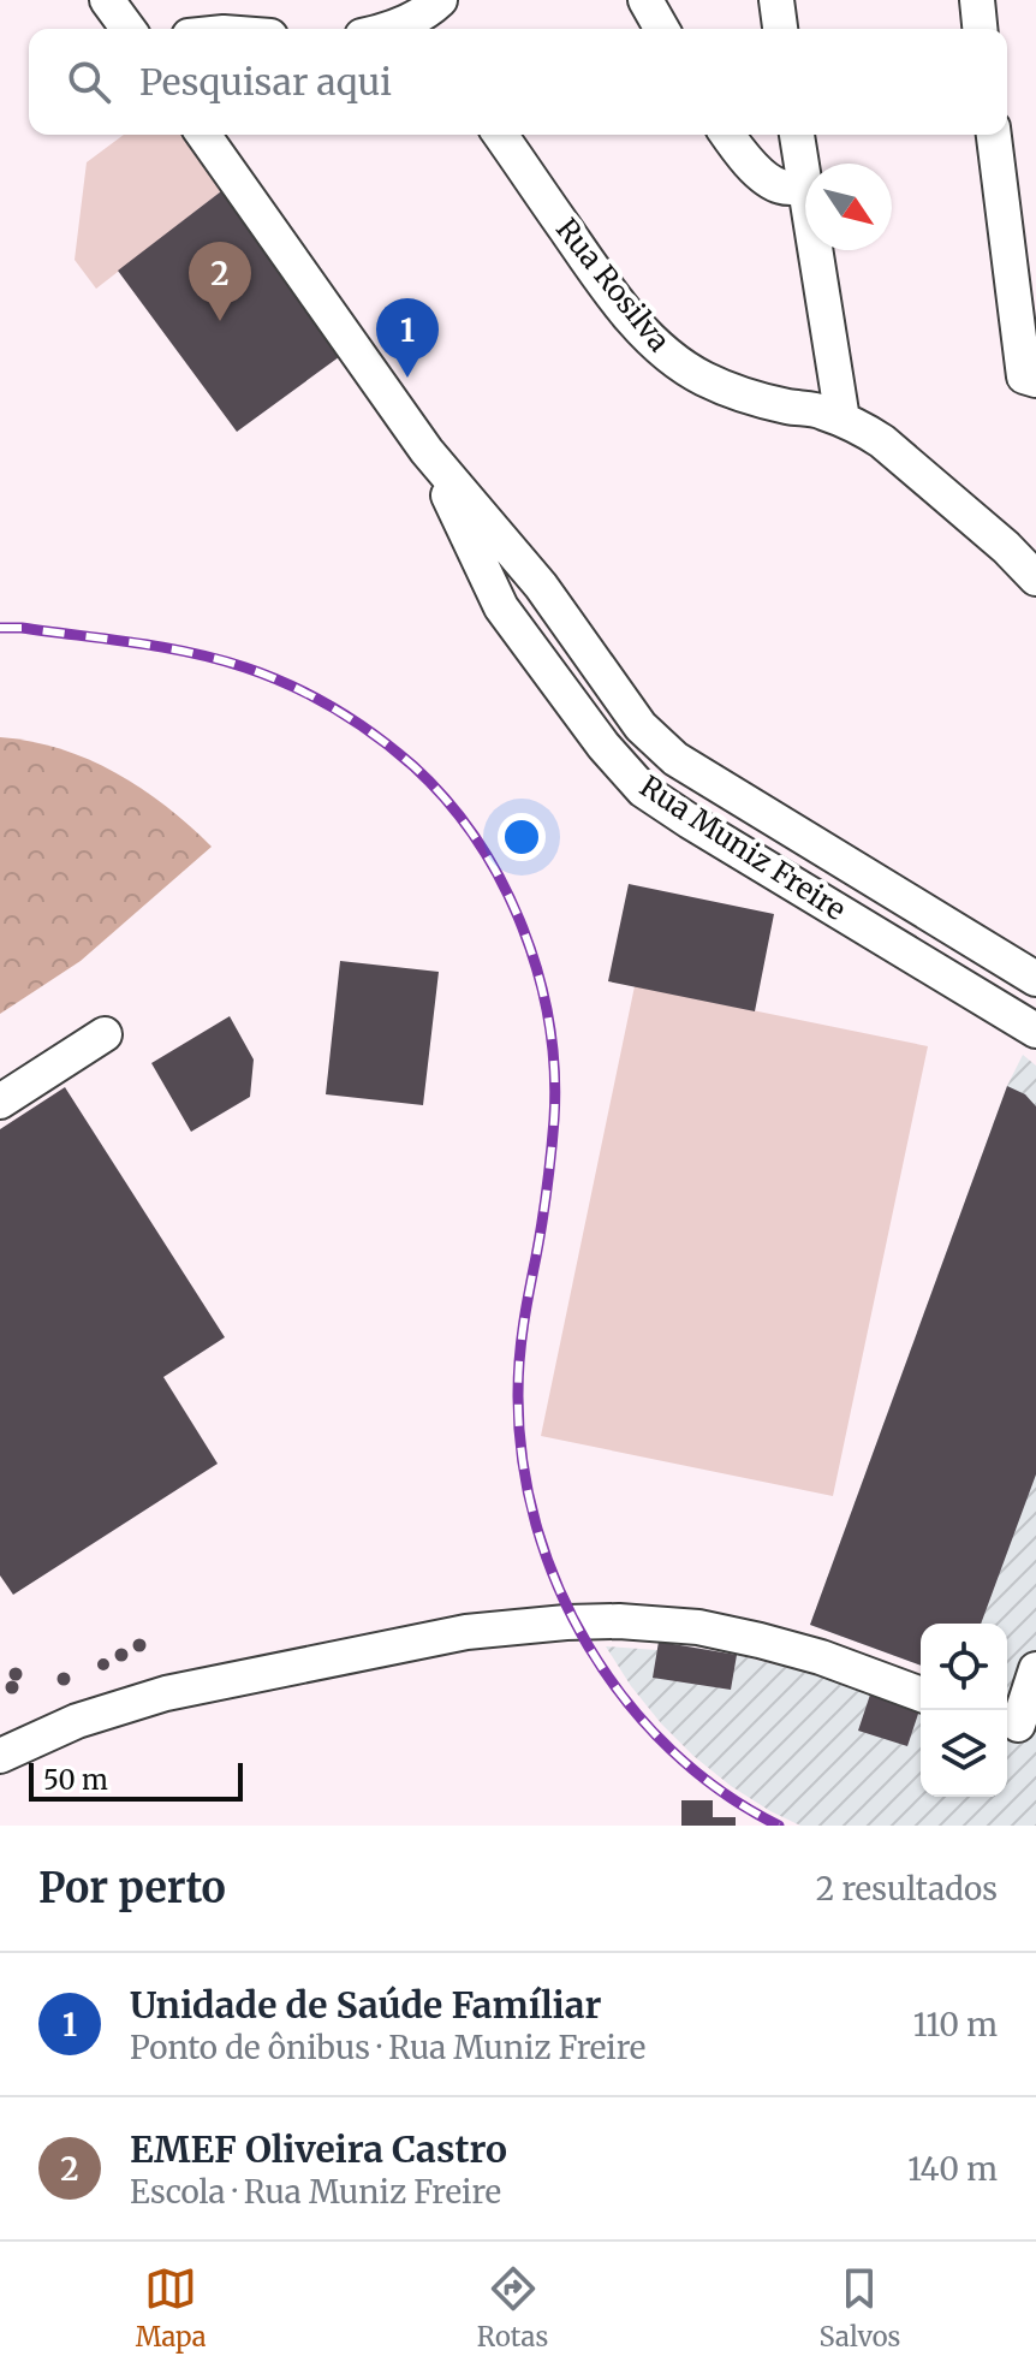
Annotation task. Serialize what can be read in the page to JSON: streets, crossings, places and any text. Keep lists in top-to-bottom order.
{
  "streets": {
    "street": ["Rua Rosilva", "Rua Muniz Freire"]
  },
  "scale_bar": "50 m",
  "north": "bottom right",
  "page": {
    "search": "Pesquisar aqui",
    "pins": ["2", "1"],
    "scale": "50 m",
    "heading": ["Por perto", "2 resultados"],
    "list": [
      {
        "mark": "1",
        "name": "Unidade de Saúde Famíliar",
        "note": "Ponto de ônibus · Rua Muniz Freire",
        "value": "110 m"
      },
      {
        "mark": "2",
        "name": "EMEF Oliveira Castro",
        "note": "Escola · Rua Muniz Freire",
        "value": "140 m"
      }
    ],
    "nav": ["Mapa", "Rotas", "Salvos"]
  }
}
